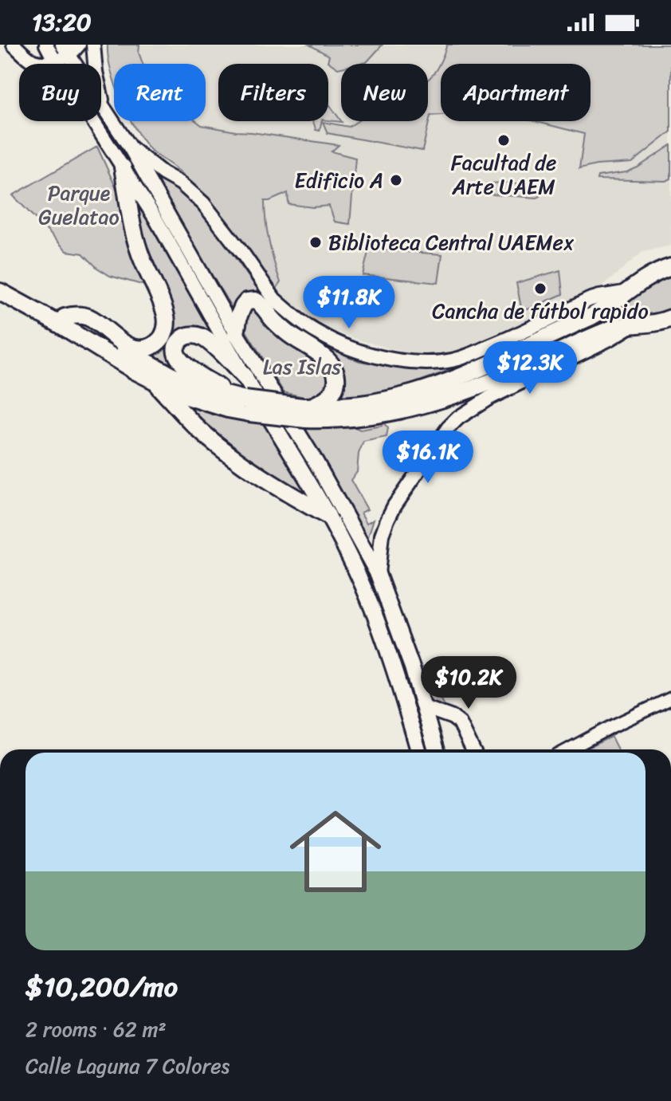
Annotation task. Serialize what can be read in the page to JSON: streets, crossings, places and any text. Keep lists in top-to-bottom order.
{
  "parks": ["Parque Guelatao", "Las Islas"],
  "places": [
    "Facultad de Arte UAEM",
    "Edificio A",
    "Biblioteca Central UAEMex",
    "Cancha de fútbol rapido"
  ],
  "page": {
    "status": "13:20",
    "chip": [
      "Buy",
      "Rent",
      "Filters",
      "New",
      "Apartment"
    ],
    "price": [
      "$11.8K",
      "$12.3K",
      "$16.1K",
      "$10.2K"
    ],
    "list": [
      {
        "name": "$10,200/mo",
        "note": "2 rooms · 62 m² · Calle Laguna 7 Colores"
      }
    ]
  }
}
